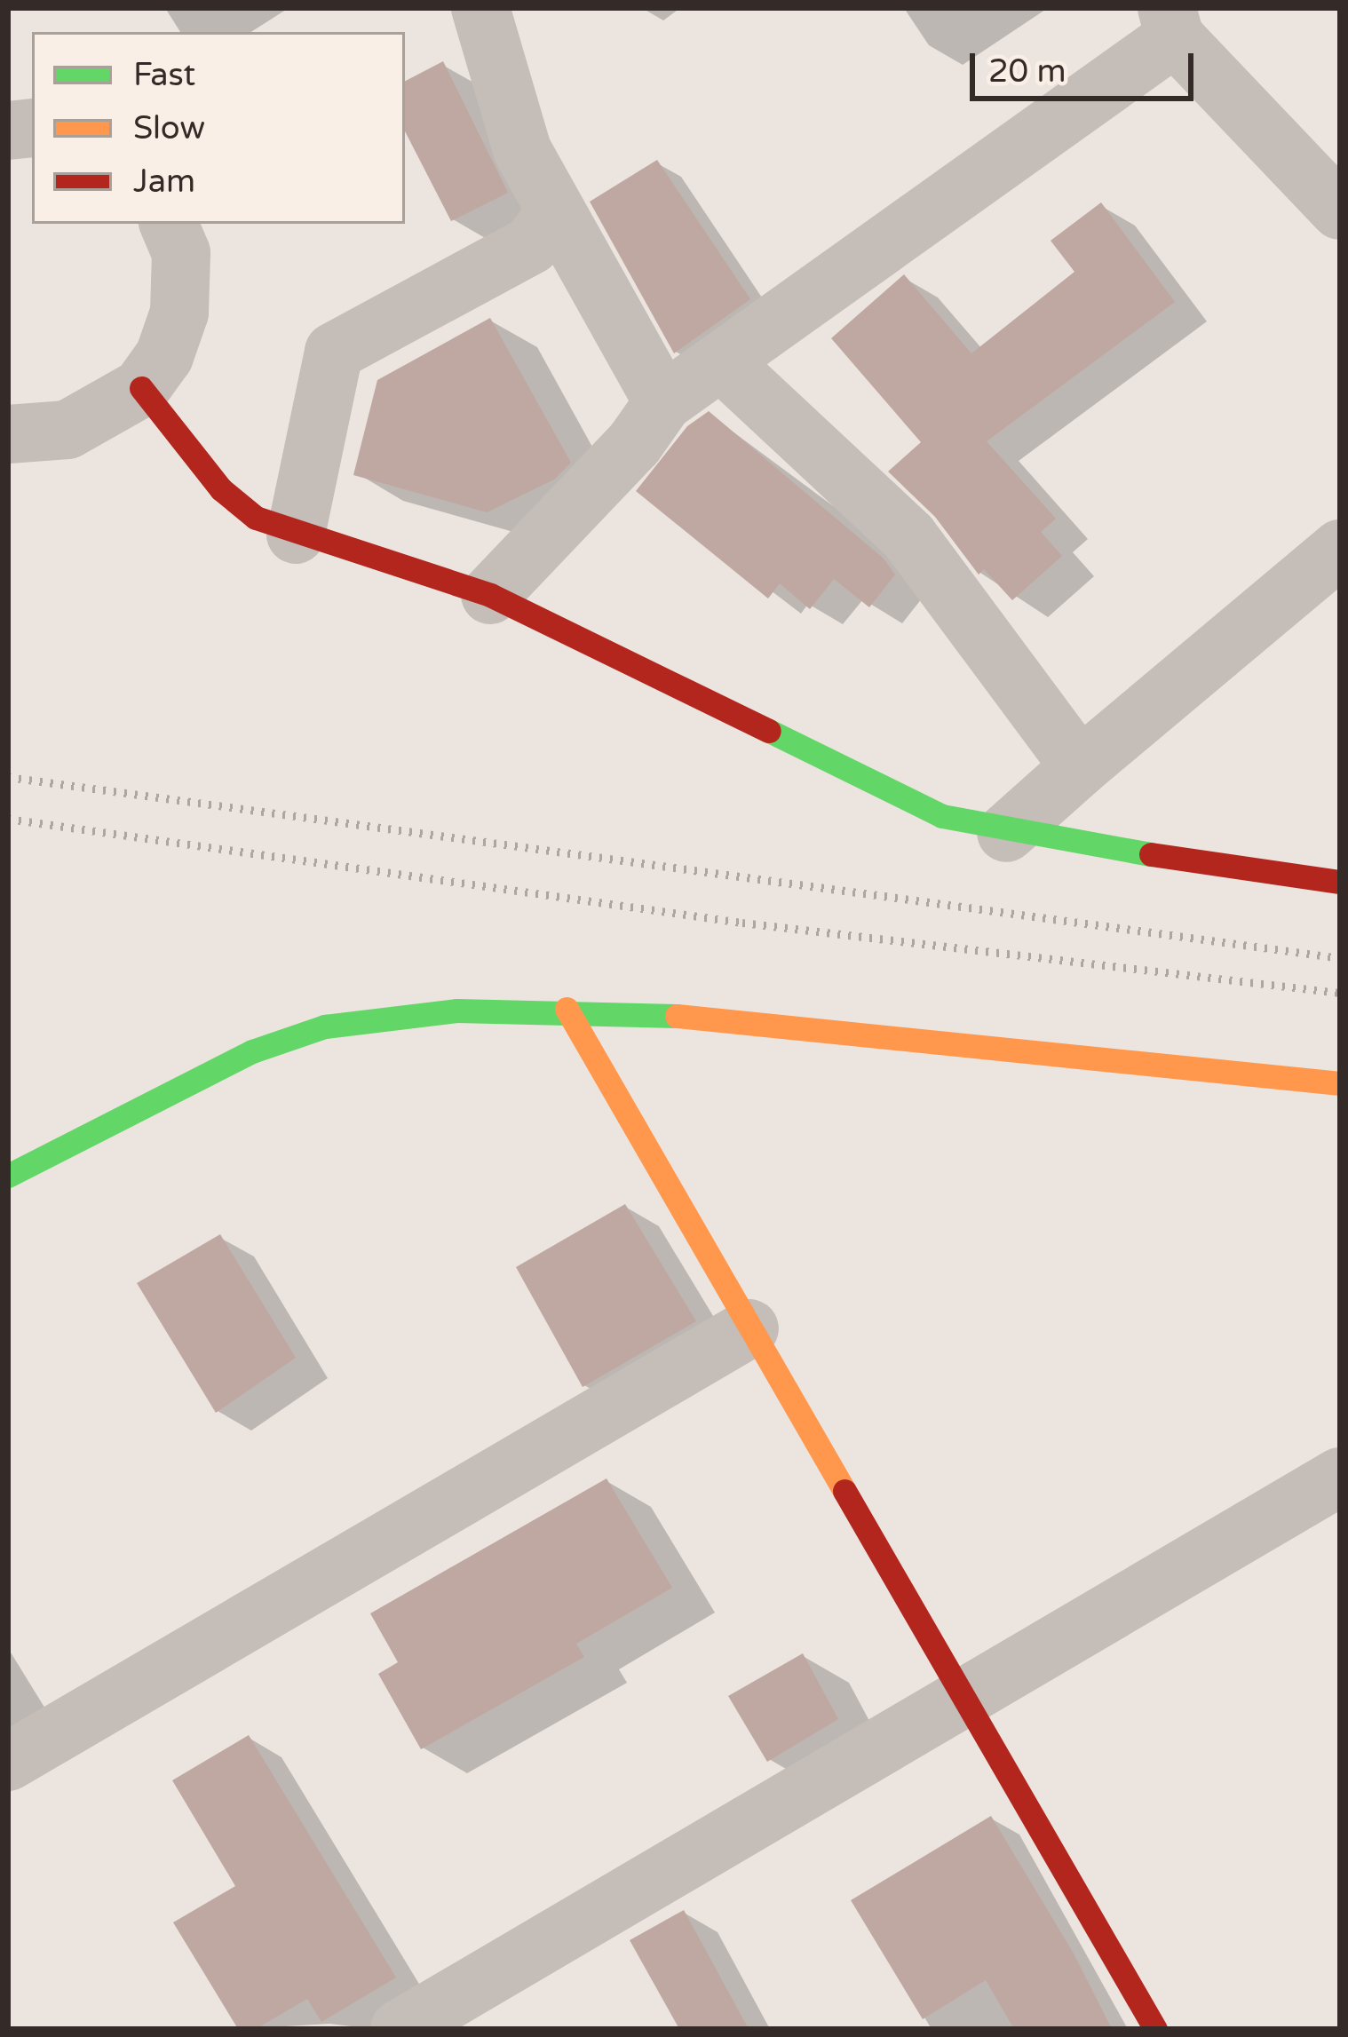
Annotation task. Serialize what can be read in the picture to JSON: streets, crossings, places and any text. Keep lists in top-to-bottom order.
{
  "legend": ["Fast", "Slow", "Jam"],
  "scale_bar": "20 m"
}
